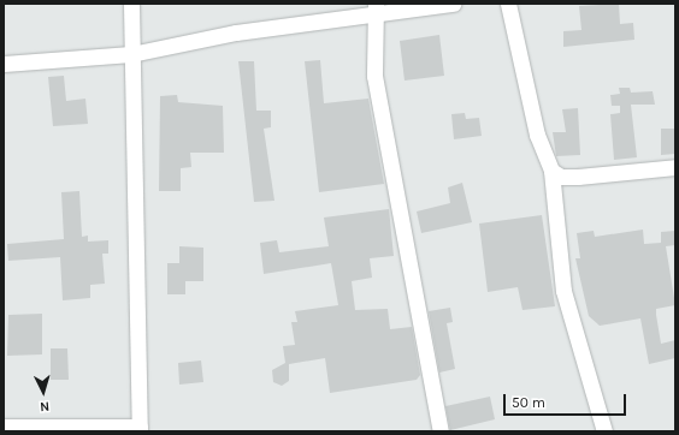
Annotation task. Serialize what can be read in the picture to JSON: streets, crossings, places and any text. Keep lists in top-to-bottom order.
{
  "scale_bar": "50 m",
  "north": "bottom"
}
